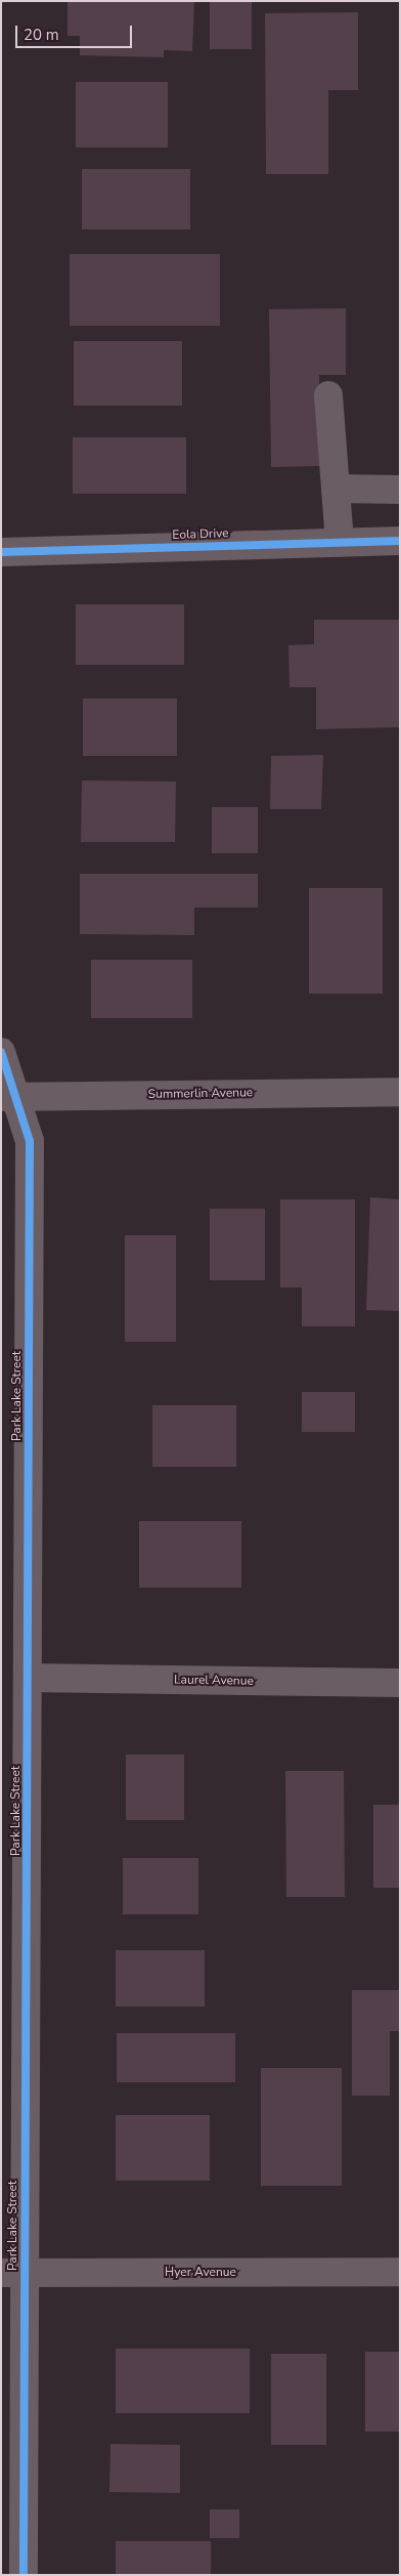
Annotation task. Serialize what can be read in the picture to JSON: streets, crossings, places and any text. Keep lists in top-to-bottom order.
{
  "streets": {
    "street": [
      "Eola Drive",
      "Summerlin Avenue",
      "Park Lake Street",
      "Laurel Avenue",
      "Hyer Avenue"
    ]
  },
  "crossings": [
    ["Summerlin Avenue", "Park Lake Street"],
    ["Park Lake Street", "Laurel Avenue"],
    ["Park Lake Street", "Hyer Avenue"]
  ],
  "scale_bar": "20 m"
}
